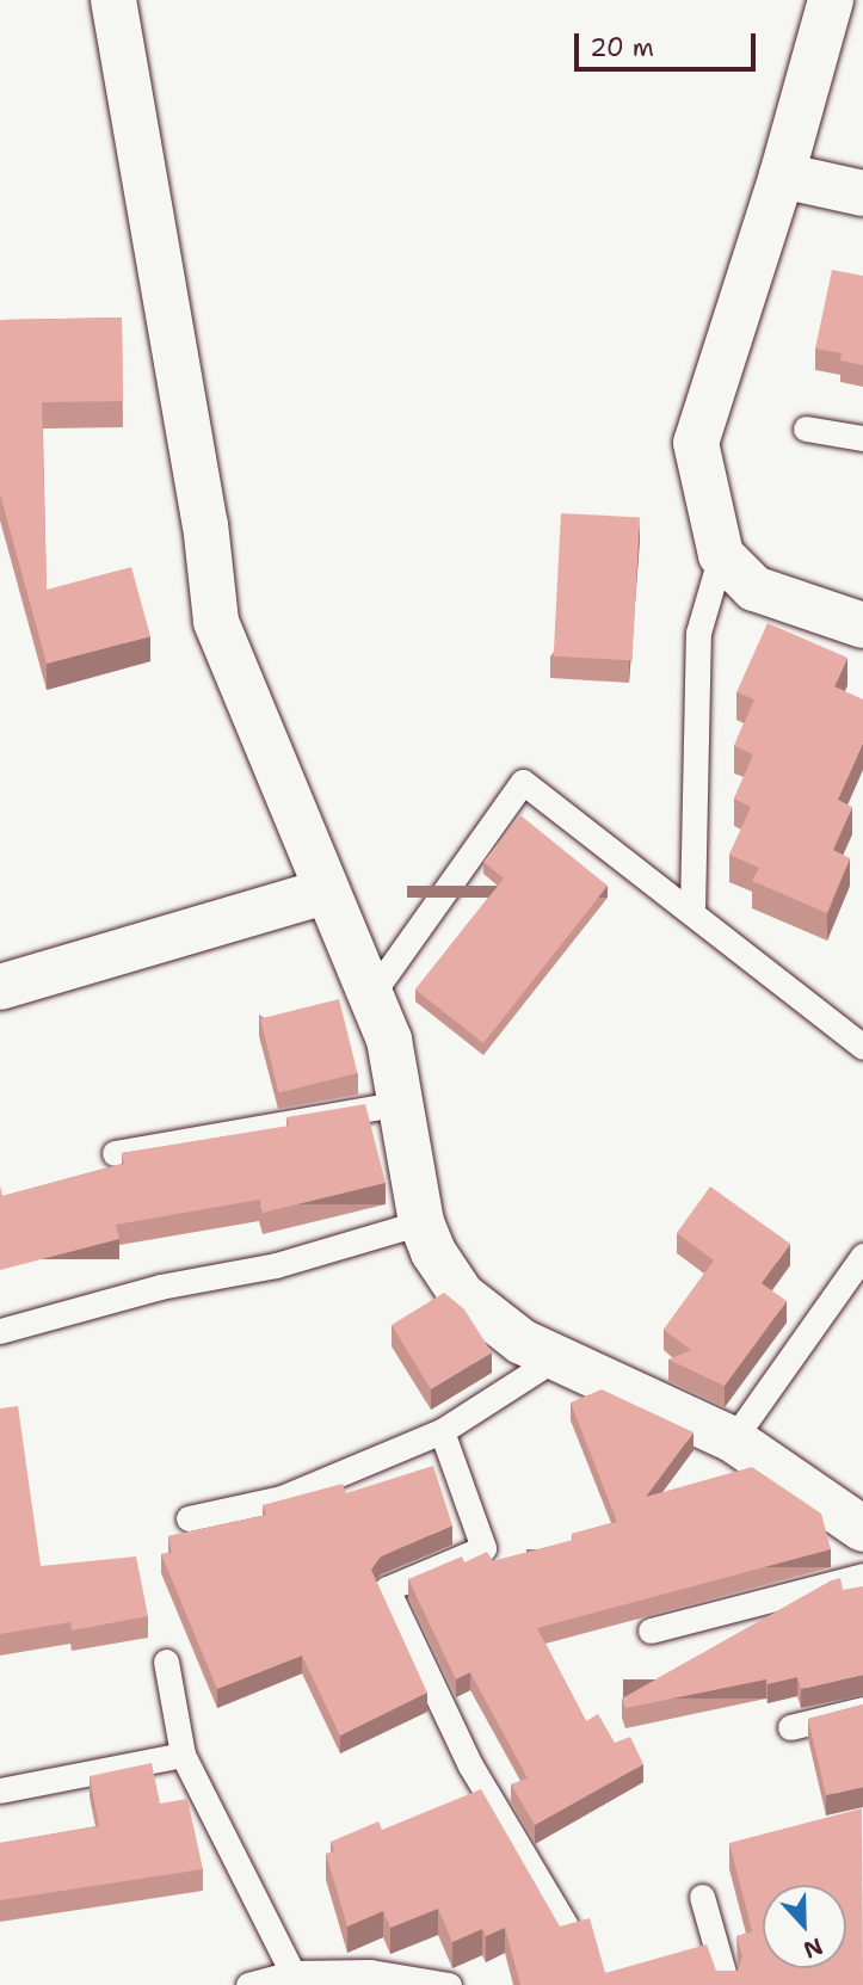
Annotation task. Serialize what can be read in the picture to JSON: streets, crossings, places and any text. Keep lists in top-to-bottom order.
{
  "scale_bar": "20 m",
  "north": "bottom"
}
